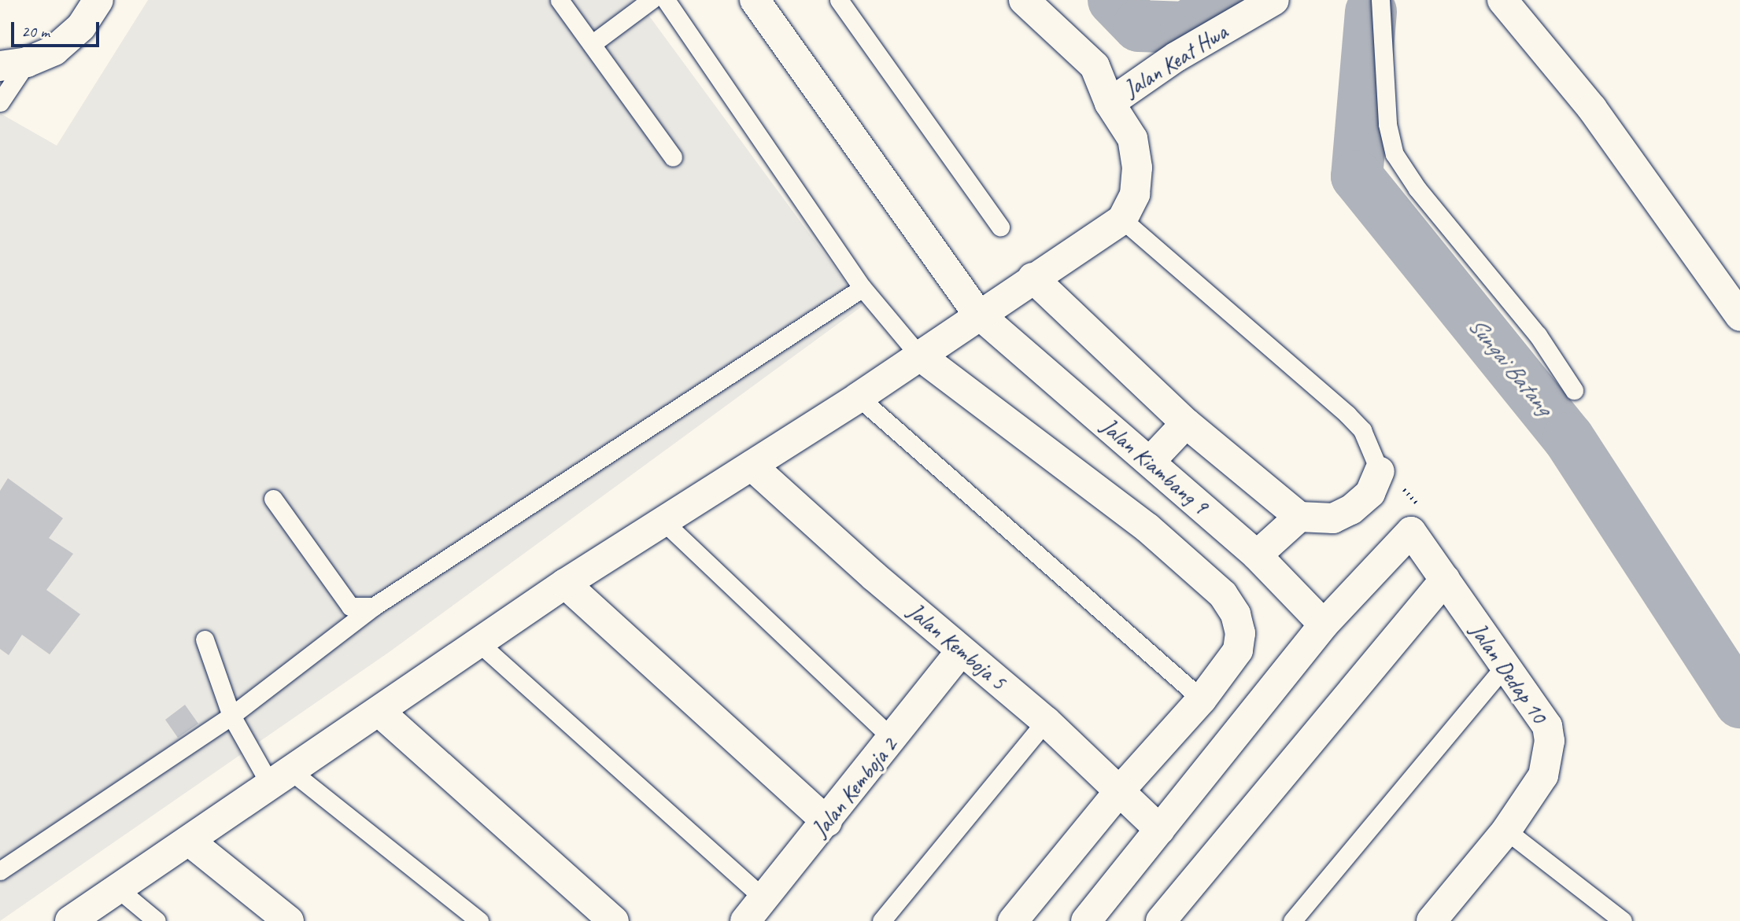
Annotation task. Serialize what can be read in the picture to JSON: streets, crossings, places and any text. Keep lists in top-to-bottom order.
{
  "streets": {
    "street": [
      "Jalan Keat Hwa",
      "Jalan Kiambang 9",
      "Jalan Kemboja 5",
      "Jalan Dedap 10",
      "Jalan Kemboja 2"
    ]
  },
  "crossings": [
    ["Jalan Kiambang 9", "Jalan Dedap 10"],
    ["Jalan Kemboja 5", "Jalan Kemboja 2"]
  ],
  "water": ["Sungai Batang"],
  "scale_bar": "20 m"
}
